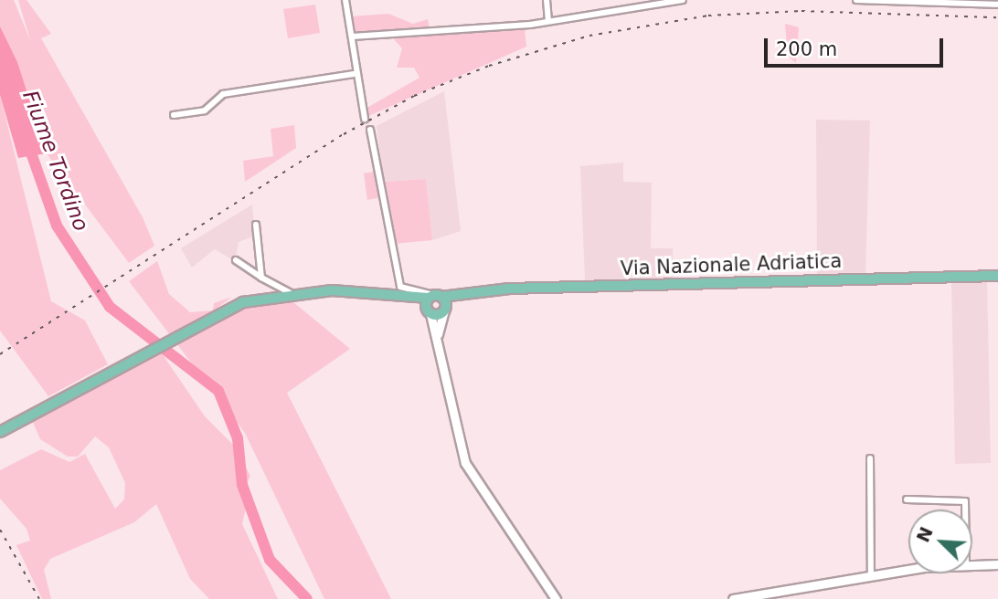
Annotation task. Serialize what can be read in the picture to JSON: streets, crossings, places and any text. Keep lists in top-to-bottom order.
{
  "streets": {
    "main road": ["Via Nazionale Adriatica"]
  },
  "water": ["Fiume Tordino"],
  "scale_bar": "200 m",
  "north": "top left"
}
